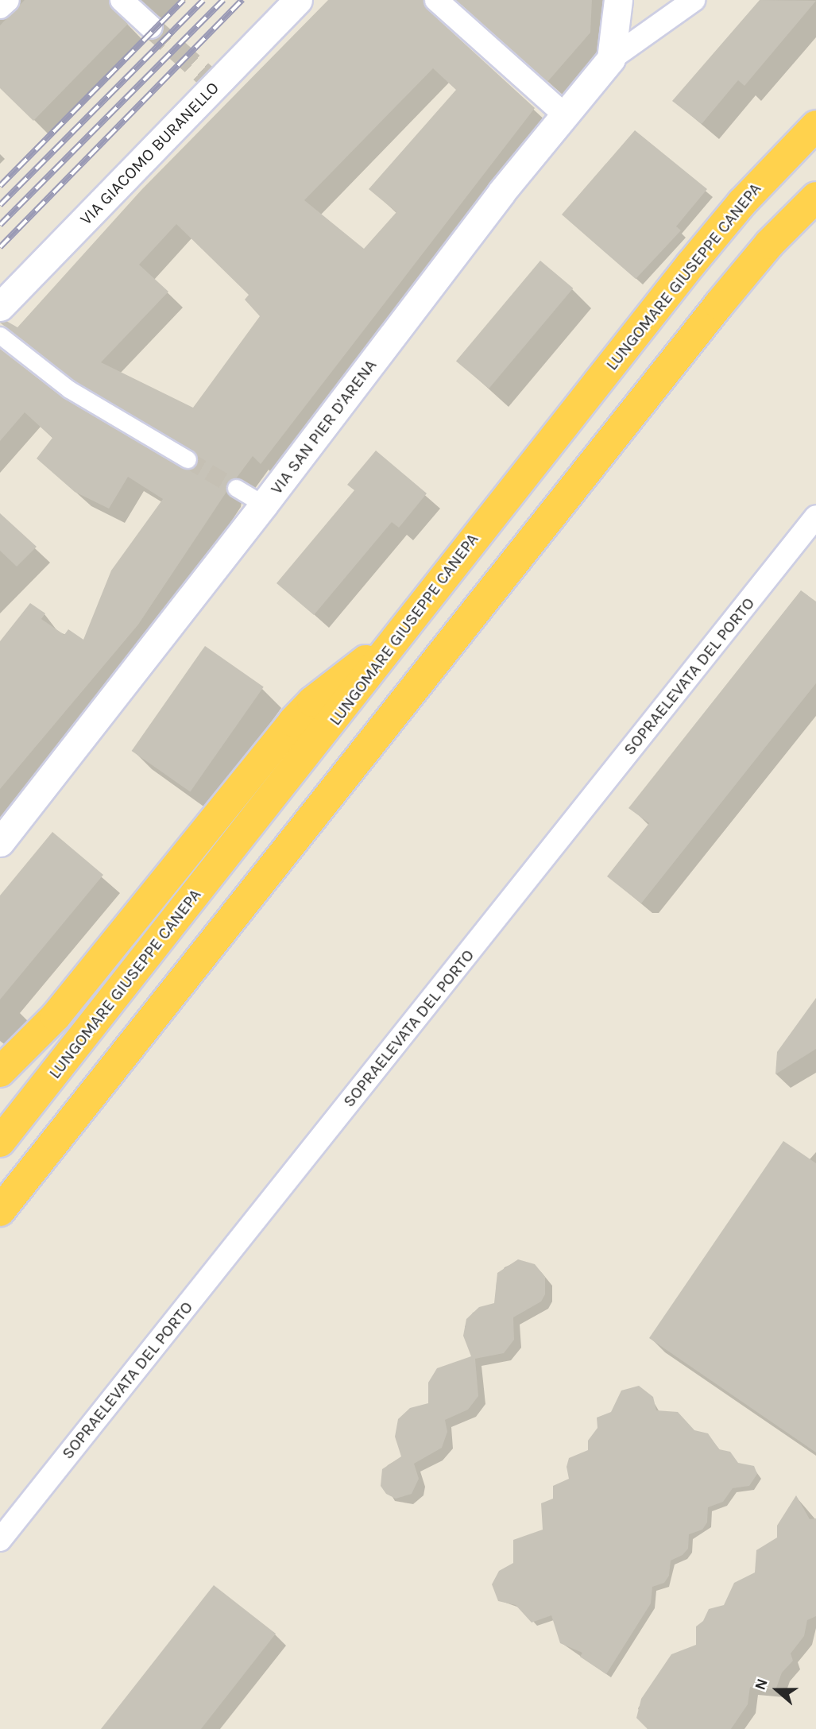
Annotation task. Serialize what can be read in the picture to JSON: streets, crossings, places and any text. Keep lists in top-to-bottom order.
{
  "streets": {
    "highway": ["LUNGOMARE GIUSEPPE CANEPA"],
    "street": ["VIA GIACOMO BURANELLO", "VIA SAN PIER D'ARENA", "SOPRAELEVATA DEL PORTO"]
  },
  "north": "left"
}
